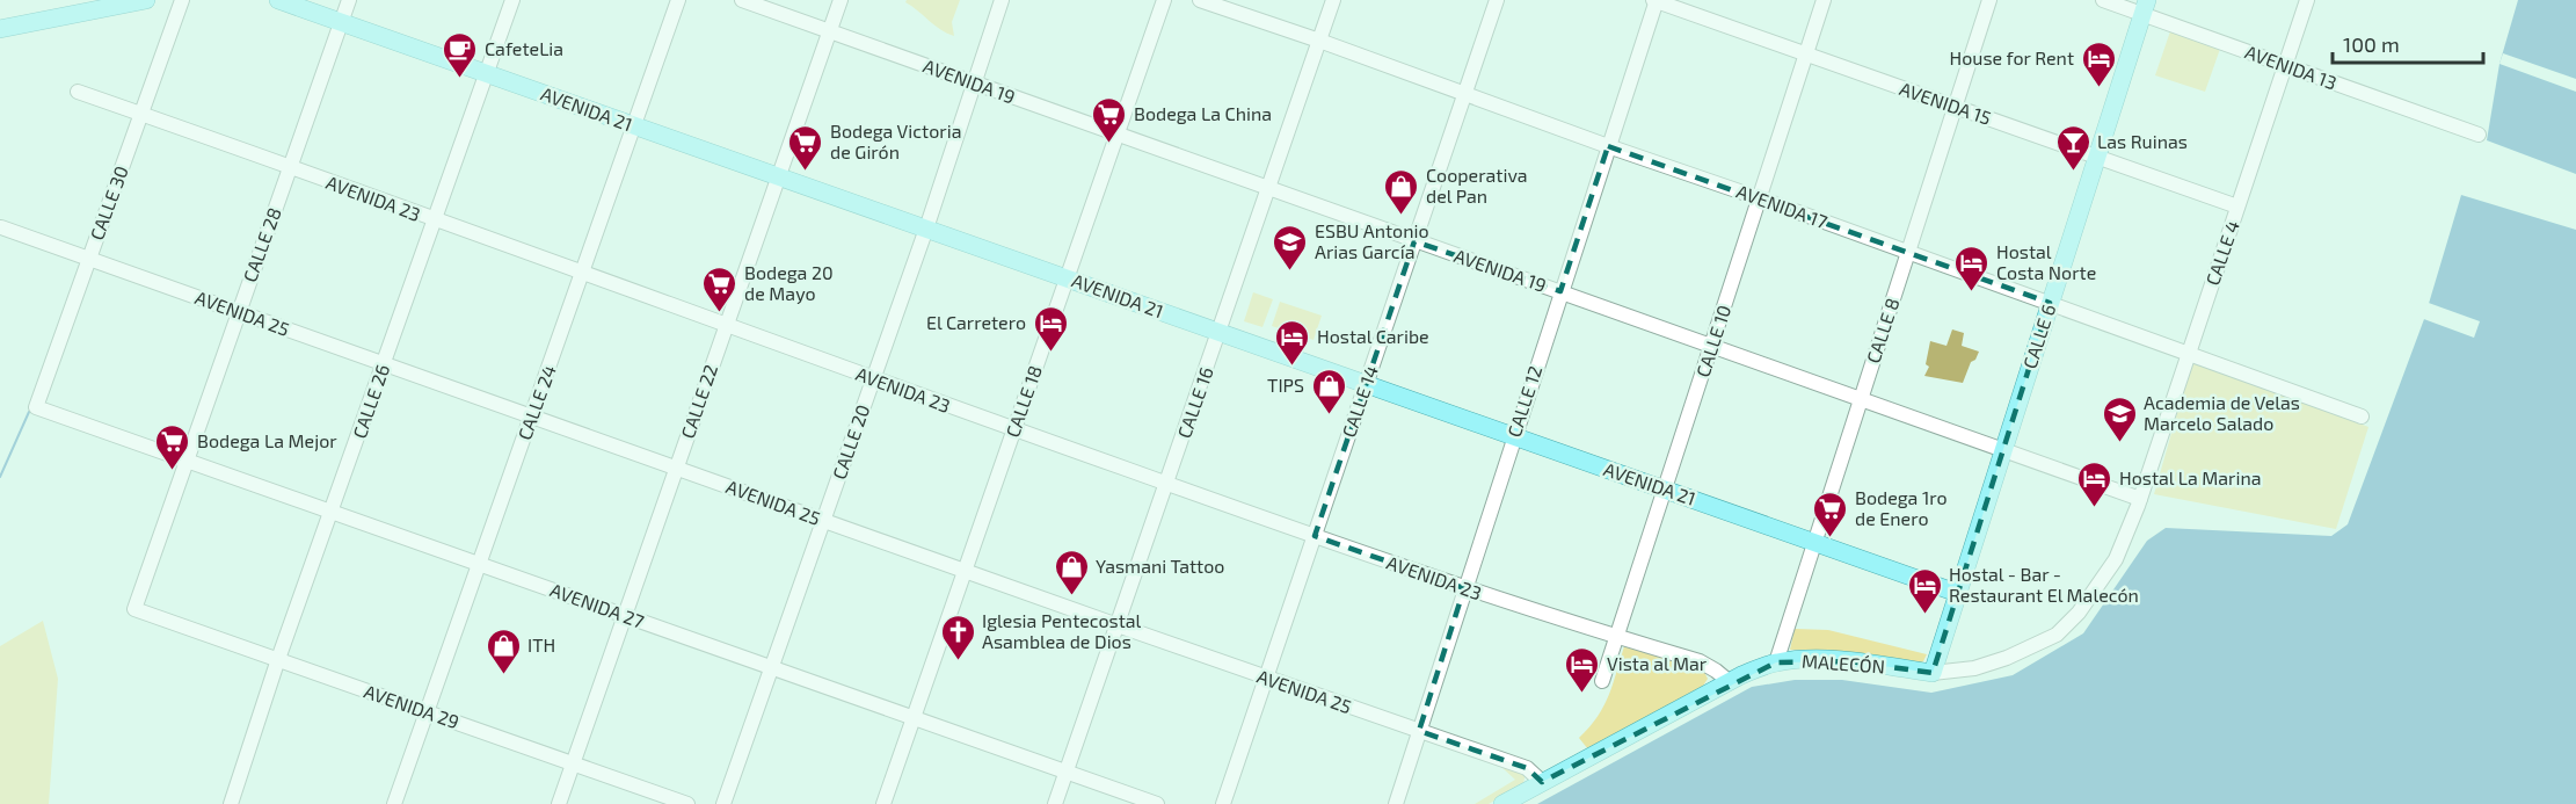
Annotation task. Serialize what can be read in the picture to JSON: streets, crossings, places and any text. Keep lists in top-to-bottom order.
{
  "streets": {
    "main road": ["AVENIDA 21", "CALLE 6", "MALECÓN"],
    "street": [
      "AVENIDA 13",
      "AVENIDA 19",
      "AVENIDA 15",
      "AVENIDA 23",
      "CALLE 30",
      "AVENIDA 17",
      "CALLE 28",
      "CALLE 4",
      "AVENIDA 25",
      "CALLE 8",
      "CALLE 10",
      "CALLE 26",
      "CALLE 22",
      "CALLE 18",
      "CALLE 14",
      "CALLE 12",
      "CALLE 24",
      "CALLE 16",
      "CALLE 20",
      "AVENIDA 27",
      "AVENIDA 29"
    ]
  },
  "crossings": [
    ["AVENIDA 13", "CALLE 4"],
    ["AVENIDA 13", "CALLE 6"],
    ["AVENIDA 19", "CALLE 4"],
    ["AVENIDA 19", "CALLE 8"],
    ["AVENIDA 19", "CALLE 6"],
    ["AVENIDA 19", "CALLE 10"],
    ["AVENIDA 19", "CALLE 22"],
    ["AVENIDA 19", "CALLE 18"],
    ["AVENIDA 19", "CALLE 14"],
    ["AVENIDA 19", "CALLE 12"],
    ["AVENIDA 19", "CALLE 16"],
    ["AVENIDA 19", "CALLE 20"],
    ["AVENIDA 19", "MALECÓN"],
    ["AVENIDA 15", "CALLE 4"],
    ["AVENIDA 15", "CALLE 8"],
    ["AVENIDA 15", "CALLE 6"],
    ["AVENIDA 15", "CALLE 10"],
    ["AVENIDA 15", "CALLE 12"],
    ["AVENIDA 21", "CALLE 28"],
    ["AVENIDA 21", "CALLE 8"],
    ["AVENIDA 21", "CALLE 6"],
    ["AVENIDA 21", "CALLE 10"],
    ["AVENIDA 21", "CALLE 26"],
    ["AVENIDA 21", "CALLE 22"],
    ["AVENIDA 21", "CALLE 18"],
    ["AVENIDA 21", "CALLE 14"],
    ["AVENIDA 21", "CALLE 12"],
    ["AVENIDA 21", "CALLE 24"],
    ["AVENIDA 21", "CALLE 16"],
    ["AVENIDA 21", "CALLE 20"],
    ["AVENIDA 23", "CALLE 30"],
    ["AVENIDA 23", "CALLE 28"],
    ["AVENIDA 23", "CALLE 10"],
    ["AVENIDA 23", "CALLE 26"],
    ["AVENIDA 23", "CALLE 22"],
    ["AVENIDA 23", "CALLE 18"],
    ["AVENIDA 23", "CALLE 14"],
    ["AVENIDA 23", "CALLE 12"],
    ["AVENIDA 23", "CALLE 24"],
    ["AVENIDA 23", "CALLE 16"],
    ["AVENIDA 23", "CALLE 20"],
    ["AVENIDA 23", "MALECÓN"],
    ["CALLE 30", "AVENIDA 25"],
    ["CALLE 30", "AVENIDA 27"],
    ["AVENIDA 17", "CALLE 4"],
    ["AVENIDA 17", "CALLE 8"],
    ["AVENIDA 17", "CALLE 6"],
    ["AVENIDA 17", "CALLE 10"],
    ["AVENIDA 17", "CALLE 14"],
    ["AVENIDA 17", "CALLE 12"],
    ["AVENIDA 17", "CALLE 16"],
    ["CALLE 28", "AVENIDA 25"],
    ["CALLE 28", "AVENIDA 27"],
    ["CALLE 28", "AVENIDA 29"],
    ["CALLE 4", "MALECÓN"],
    ["AVENIDA 25", "CALLE 26"],
    ["AVENIDA 25", "CALLE 22"],
    ["AVENIDA 25", "CALLE 18"],
    ["AVENIDA 25", "CALLE 14"],
    ["AVENIDA 25", "CALLE 12"],
    ["AVENIDA 25", "CALLE 24"],
    ["AVENIDA 25", "CALLE 16"],
    ["AVENIDA 25", "CALLE 20"],
    ["AVENIDA 25", "MALECÓN"],
    ["CALLE 8", "MALECÓN"],
    ["CALLE 6", "MALECÓN"],
    ["CALLE 26", "AVENIDA 27"],
    ["CALLE 26", "AVENIDA 29"],
    ["CALLE 22", "AVENIDA 27"],
    ["CALLE 22", "AVENIDA 29"],
    ["CALLE 18", "AVENIDA 27"],
    ["CALLE 24", "AVENIDA 27"],
    ["CALLE 24", "AVENIDA 29"],
    ["CALLE 16", "AVENIDA 27"],
    ["CALLE 20", "AVENIDA 27"]
  ],
  "places": {
    "cafe": ["CafeteLia"],
    "hotel": [
      "House for Rent",
      "Hostal Costa Norte",
      "El Carretero",
      "Hostal Caribe",
      "Hostal La Marina",
      "Hostal - Bar - Restaurant El Malecón",
      "Vista al Mar"
    ],
    "supermarket": [
      "Bodega La China",
      "Bodega Victoria de Girón",
      "Bodega 20 de Mayo",
      "Bodega La Mejor",
      "Bodega 1ro de Enero"
    ],
    "bar": ["Las Ruinas"],
    "shop": [
      "Cooperativa del Pan",
      "TIPS",
      "Yasmani Tattoo",
      "ITH"
    ],
    "school or university": ["ESBU Antonio Arias García", "Academia de Velas Marcelo Salado"],
    "church": ["Iglesia Pentecostal Asamblea de Dios"]
  },
  "scale_bar": "100 m"
}
